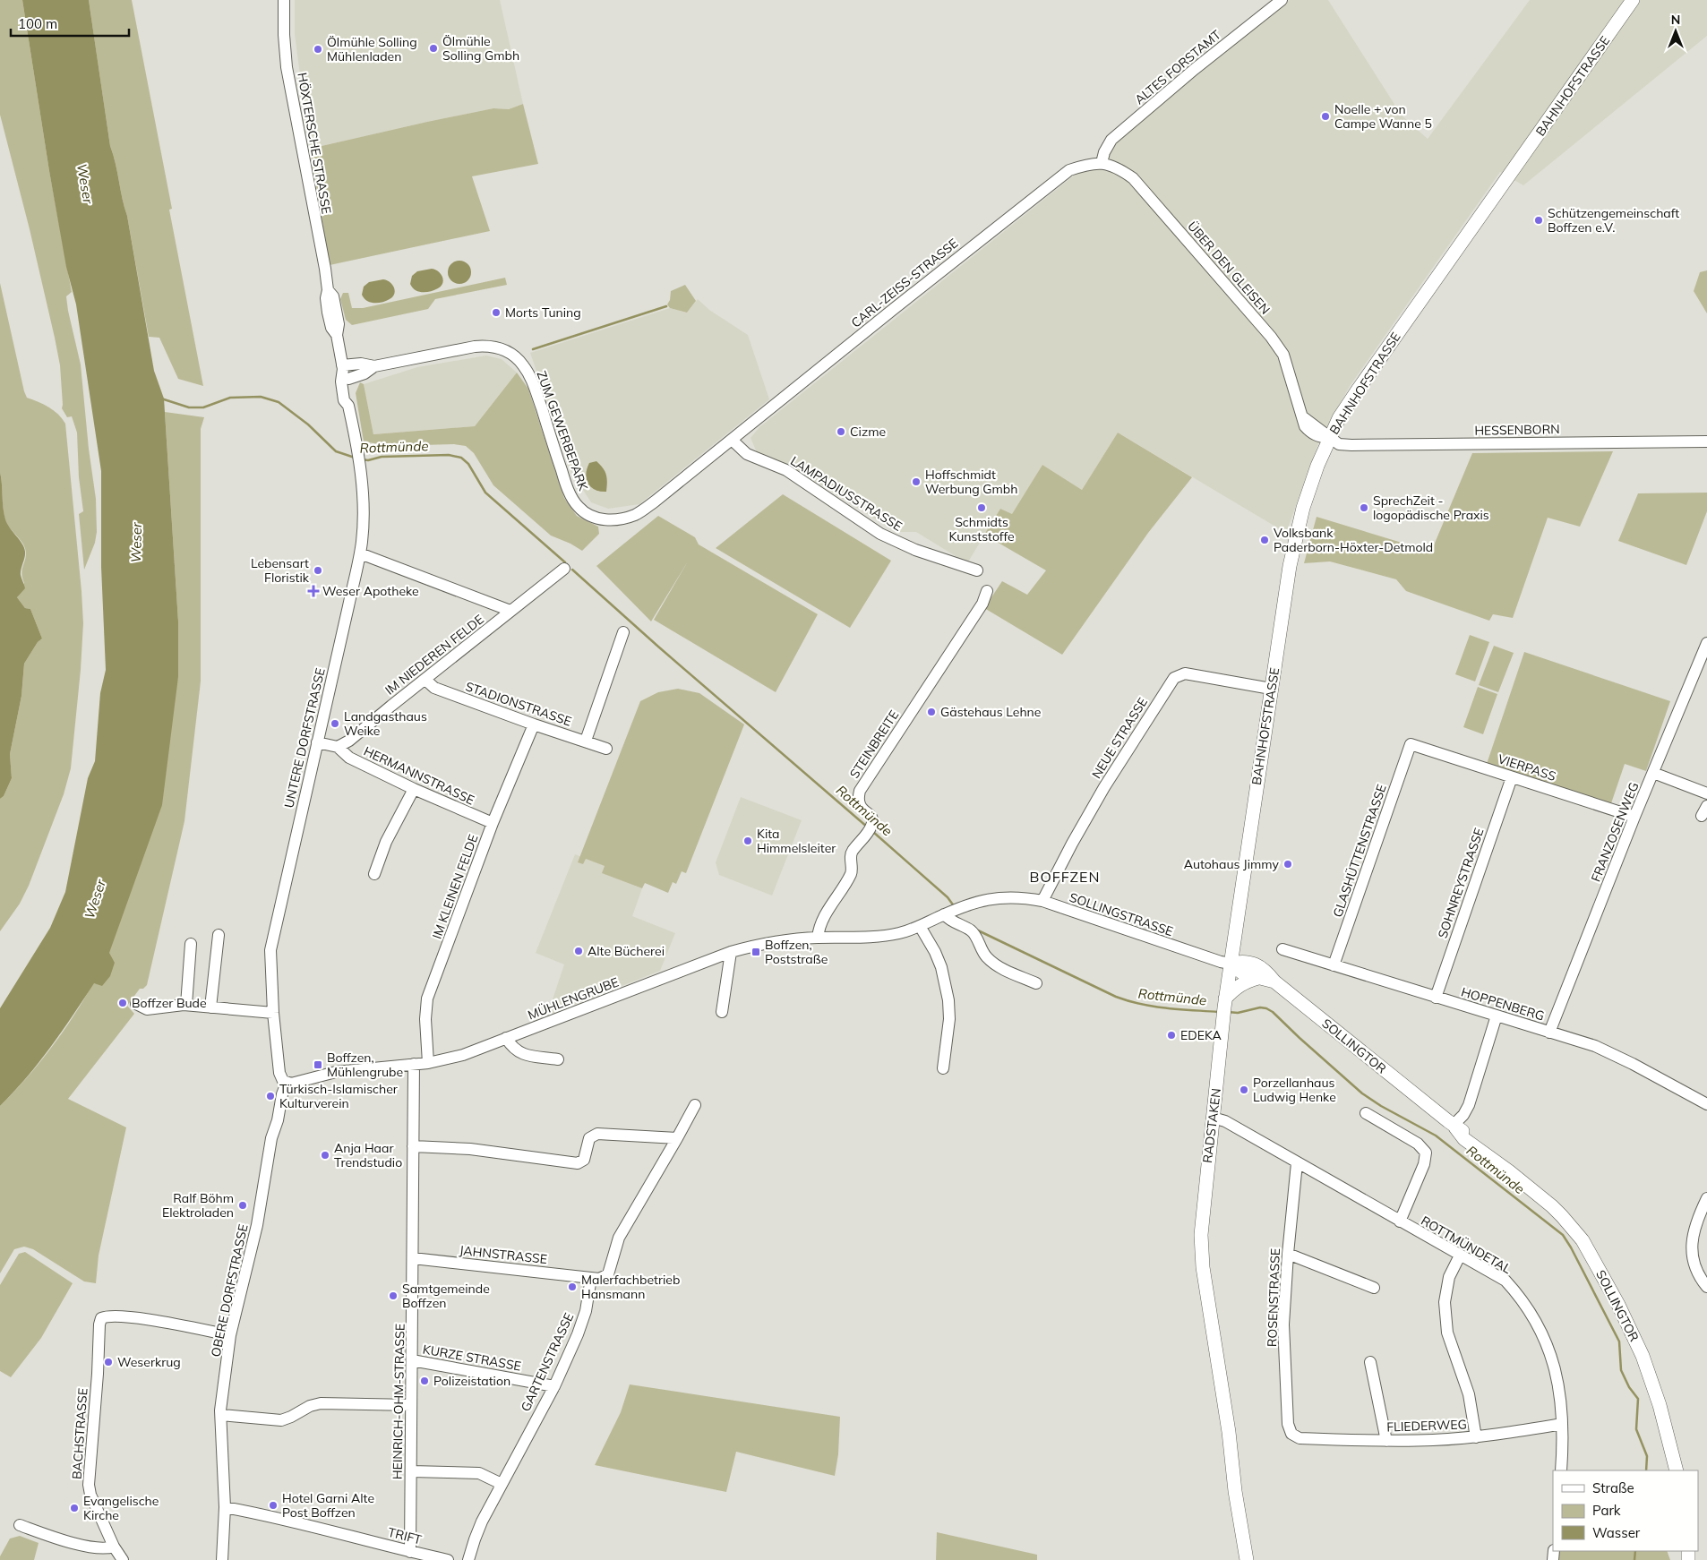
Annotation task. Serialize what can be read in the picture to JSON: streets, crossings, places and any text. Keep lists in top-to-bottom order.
{
  "streets": {
    "main road": ["BAHNHOFSTRASSE", "SOLLINGTOR", "RADSTAKEN"],
    "street": [
      "ALTES FORSTAMT",
      "HÖXTERSCHE STRASSE",
      "ÜBER DEN GLEISEN",
      "CARL-ZEISS-STRASSE",
      "HESSENBORN",
      "ZUM GEWERBEPARK",
      "LAMPADIUSSTRASSE",
      "IM NIEDEREN FELDE",
      "STADIONSTRASSE",
      "UNTERE DORFSTRASSE",
      "NEUE STRASSE",
      "STEINBREITE",
      "VIERPASS",
      "HERMANNSTRASSE",
      "FRANZOSENWEG",
      "GLASHÜTTENSTRASSE",
      "SOHNREYSTRASSE",
      "IM KLEINEN FELDE",
      "SOLLINGSTRASSE",
      "MÜHLENGRUBE",
      "HOPPENBERG",
      "ROTTMÜNDETAL",
      "JAHNSTRASSE",
      "OBERE DORFSTRASSE",
      "ROSENSTRASSE",
      "KURZE STRASSE",
      "GARTENSTRASSE",
      "HEINRICH-OHM-STRASSE",
      "FLIEDERWEG",
      "BACHSTRASSE",
      "TRIFT"
    ]
  },
  "crossings": [
    ["ALTES FORSTAMT", "ÜBER DEN GLEISEN"],
    ["ALTES FORSTAMT", "CARL-ZEISS-STRASSE"],
    ["BAHNHOFSTRASSE", "ÜBER DEN GLEISEN"],
    ["BAHNHOFSTRASSE", "HESSENBORN"],
    ["BAHNHOFSTRASSE", "NEUE STRASSE"],
    ["BAHNHOFSTRASSE", "SOLLINGSTRASSE"],
    ["BAHNHOFSTRASSE", "SOLLINGTOR"],
    ["BAHNHOFSTRASSE", "RADSTAKEN"],
    ["HÖXTERSCHE STRASSE", "ZUM GEWERBEPARK"],
    ["HÖXTERSCHE STRASSE", "UNTERE DORFSTRASSE"],
    ["ÜBER DEN GLEISEN", "CARL-ZEISS-STRASSE"],
    ["ÜBER DEN GLEISEN", "HESSENBORN"],
    ["CARL-ZEISS-STRASSE", "ZUM GEWERBEPARK"],
    ["CARL-ZEISS-STRASSE", "LAMPADIUSSTRASSE"],
    ["ZUM GEWERBEPARK", "LAMPADIUSSTRASSE"],
    ["ZUM GEWERBEPARK", "UNTERE DORFSTRASSE"],
    ["IM NIEDEREN FELDE", "STADIONSTRASSE"],
    ["IM NIEDEREN FELDE", "HERMANNSTRASSE"],
    ["STADIONSTRASSE", "IM KLEINEN FELDE"],
    ["UNTERE DORFSTRASSE", "MÜHLENGRUBE"],
    ["UNTERE DORFSTRASSE", "OBERE DORFSTRASSE"],
    ["NEUE STRASSE", "SOLLINGSTRASSE"],
    ["STEINBREITE", "MÜHLENGRUBE"],
    ["VIERPASS", "FRANZOSENWEG"],
    ["VIERPASS", "GLASHÜTTENSTRASSE"],
    ["VIERPASS", "SOHNREYSTRASSE"],
    ["HERMANNSTRASSE", "IM KLEINEN FELDE"],
    ["FRANZOSENWEG", "HOPPENBERG"],
    ["GLASHÜTTENSTRASSE", "HOPPENBERG"],
    ["SOHNREYSTRASSE", "HOPPENBERG"],
    ["IM KLEINEN FELDE", "MÜHLENGRUBE"],
    ["SOLLINGSTRASSE", "MÜHLENGRUBE"],
    ["SOLLINGSTRASSE", "SOLLINGTOR"],
    ["SOLLINGSTRASSE", "RADSTAKEN"],
    ["MÜHLENGRUBE", "OBERE DORFSTRASSE"],
    ["MÜHLENGRUBE", "HEINRICH-OHM-STRASSE"],
    ["SOLLINGTOR", "RADSTAKEN"],
    ["RADSTAKEN", "ROTTMÜNDETAL"],
    ["ROTTMÜNDETAL", "ROSENSTRASSE"],
    ["ROTTMÜNDETAL", "FLIEDERWEG"],
    ["JAHNSTRASSE", "GARTENSTRASSE"],
    ["JAHNSTRASSE", "HEINRICH-OHM-STRASSE"],
    ["OBERE DORFSTRASSE", "BACHSTRASSE"],
    ["OBERE DORFSTRASSE", "TRIFT"],
    ["ROSENSTRASSE", "FLIEDERWEG"],
    ["KURZE STRASSE", "GARTENSTRASSE"],
    ["KURZE STRASSE", "HEINRICH-OHM-STRASSE"],
    ["HEINRICH-OHM-STRASSE", "TRIFT"]
  ],
  "districts": ["BOFFZEN"],
  "water": ["Weser", "Rottmünde"],
  "places": {
    "other": [
      "Ölmühle Solling Gmbh",
      "Ölmühle Solling Mühlenladen",
      "Noelle + von Campe Wanne 5",
      "Schützengemeinschaft Boffzen e.V.",
      "Morts Tuning",
      "Cizme",
      "Hoffschmidt Werbung Gmbh",
      "Schmidts Kunststoffe",
      "SprechZeit - logopädische Praxis",
      "Volksbank Paderborn-Höxter-Detmold",
      "Lebensart Floristik",
      "Gästehaus Lehne",
      "Landgasthaus Weike",
      "Kita Himmelsleiter",
      "Autohaus Jimmy",
      "Alte Bücherei",
      "Boffzer Bude",
      "EDEKA",
      "Porzellanhaus Ludwig Henke",
      "Türkisch-Islamischer Kulturverein",
      "Anja Haar Trendstudio",
      "Ralf Böhm Elektroladen",
      "Malerfachbetrieb Hansmann",
      "Samtgemeinde Boffzen",
      "Weserkrug",
      "Polizeistation",
      "Hotel Garni Alte Post Boffzen",
      "Evangelische Kirche"
    ],
    "health": ["Weser Apotheke"],
    "transit": ["Boffzen, Poststraße", "Boffzen, Mühlengrube"]
  },
  "legend": ["Straße", "Park", "Wasser"],
  "scale_bar": "100 m",
  "north": "top"
}
